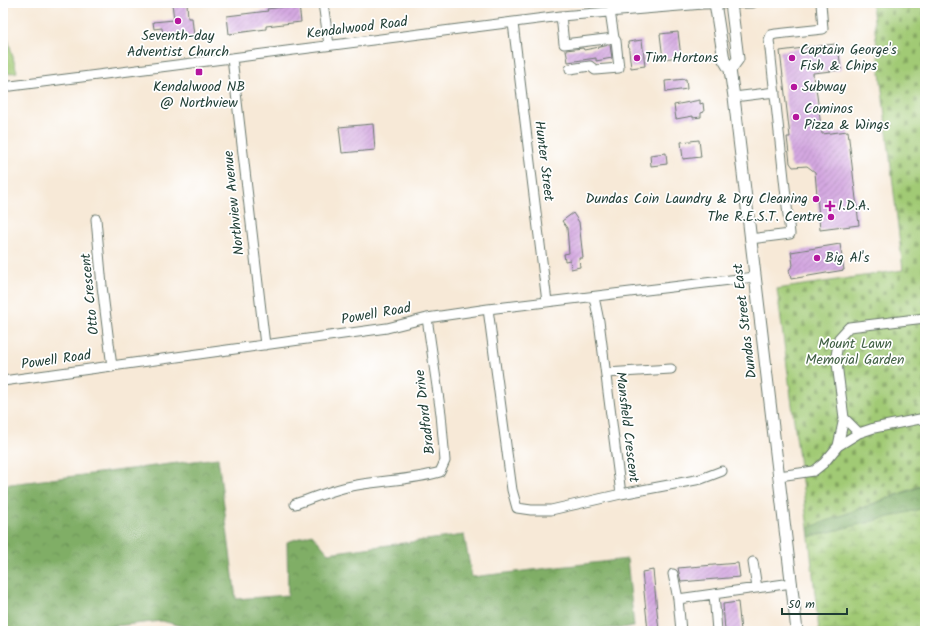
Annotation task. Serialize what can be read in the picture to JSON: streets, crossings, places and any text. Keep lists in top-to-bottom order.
{
  "streets": {
    "main road": ["Dundas Street East"],
    "street": [
      "Kendalwood Road",
      "Hunter Street",
      "Northview Avenue",
      "Otto Crescent",
      "Powell Road",
      "Bradford Drive",
      "Mansfield Crescent"
    ]
  },
  "crossings": [
    ["Kendalwood Road", "Hunter Street"],
    ["Kendalwood Road", "Northview Avenue"],
    ["Kendalwood Road", "Dundas Street East"],
    ["Hunter Street", "Powell Road"],
    ["Northview Avenue", "Powell Road"],
    ["Otto Crescent", "Powell Road"],
    ["Powell Road", "Dundas Street East"],
    ["Powell Road", "Bradford Drive"],
    ["Powell Road", "Mansfield Crescent"]
  ],
  "parks": ["Mount Lawn Memorial Garden"],
  "places": {
    "other": [
      "Seventh-day Adventist Church",
      "Tim Hortons",
      "Captain George's Fish & Chips",
      "Subway",
      "Cominos Pizza & Wings",
      "Dundas Coin Laundry & Dry Cleaning",
      "The R.E.S.T. Centre",
      "Big Al's"
    ],
    "transit": ["Kendalwood NB @ Northview"],
    "health": ["I.D.A."]
  },
  "scale_bar": "50 m"
}
